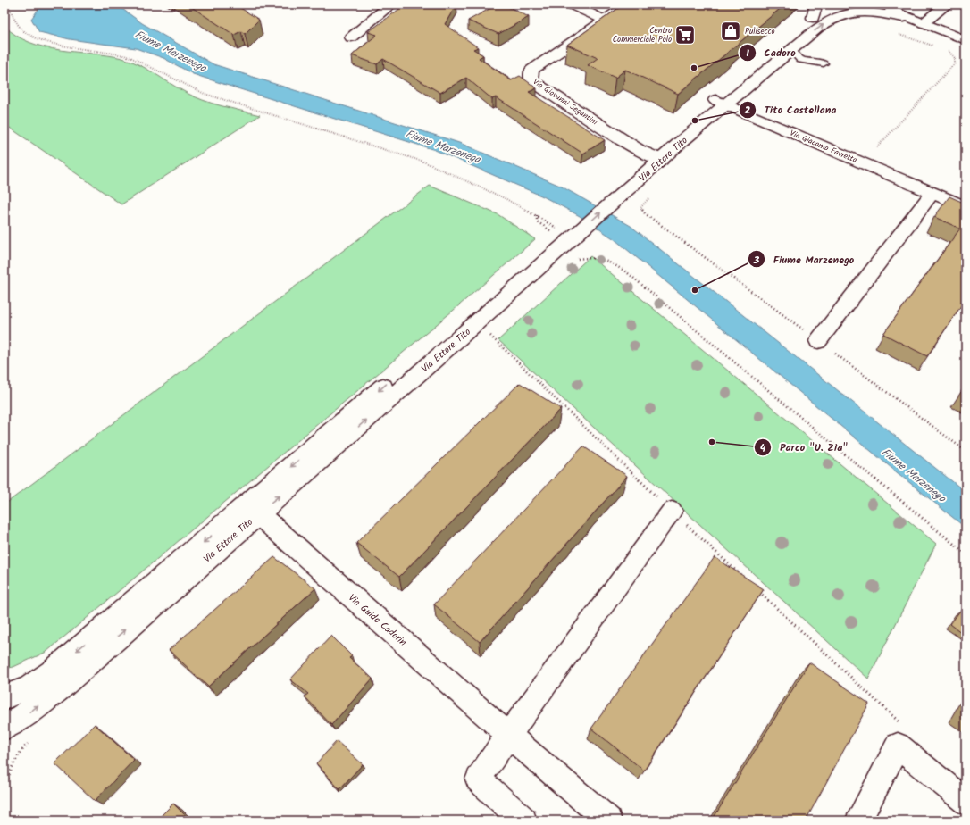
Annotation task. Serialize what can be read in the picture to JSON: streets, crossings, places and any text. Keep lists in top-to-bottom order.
{
  "streets": {
    "street": [
      "Via Giovanni Segantini",
      "Via Giacomo Favretto",
      "Via Ettore Tito",
      "Via Guido Cadorin"
    ]
  },
  "crossings": [
    ["Via Giovanni Segantini", "Via Ettore Tito"],
    ["Via Giacomo Favretto", "Via Ettore Tito"],
    ["Via Ettore Tito", "Via Guido Cadorin"]
  ],
  "water": ["Fiume Marzenego"],
  "places": {
    "shop": ["Pulisecco"],
    "supermarket": ["Centro Commerciale Polo"],
    "other": [
      "Cadoro",
      "Tito Castellana",
      "Fiume Marzenego",
      "Parco \"U. Zia\""
    ]
  }
}
